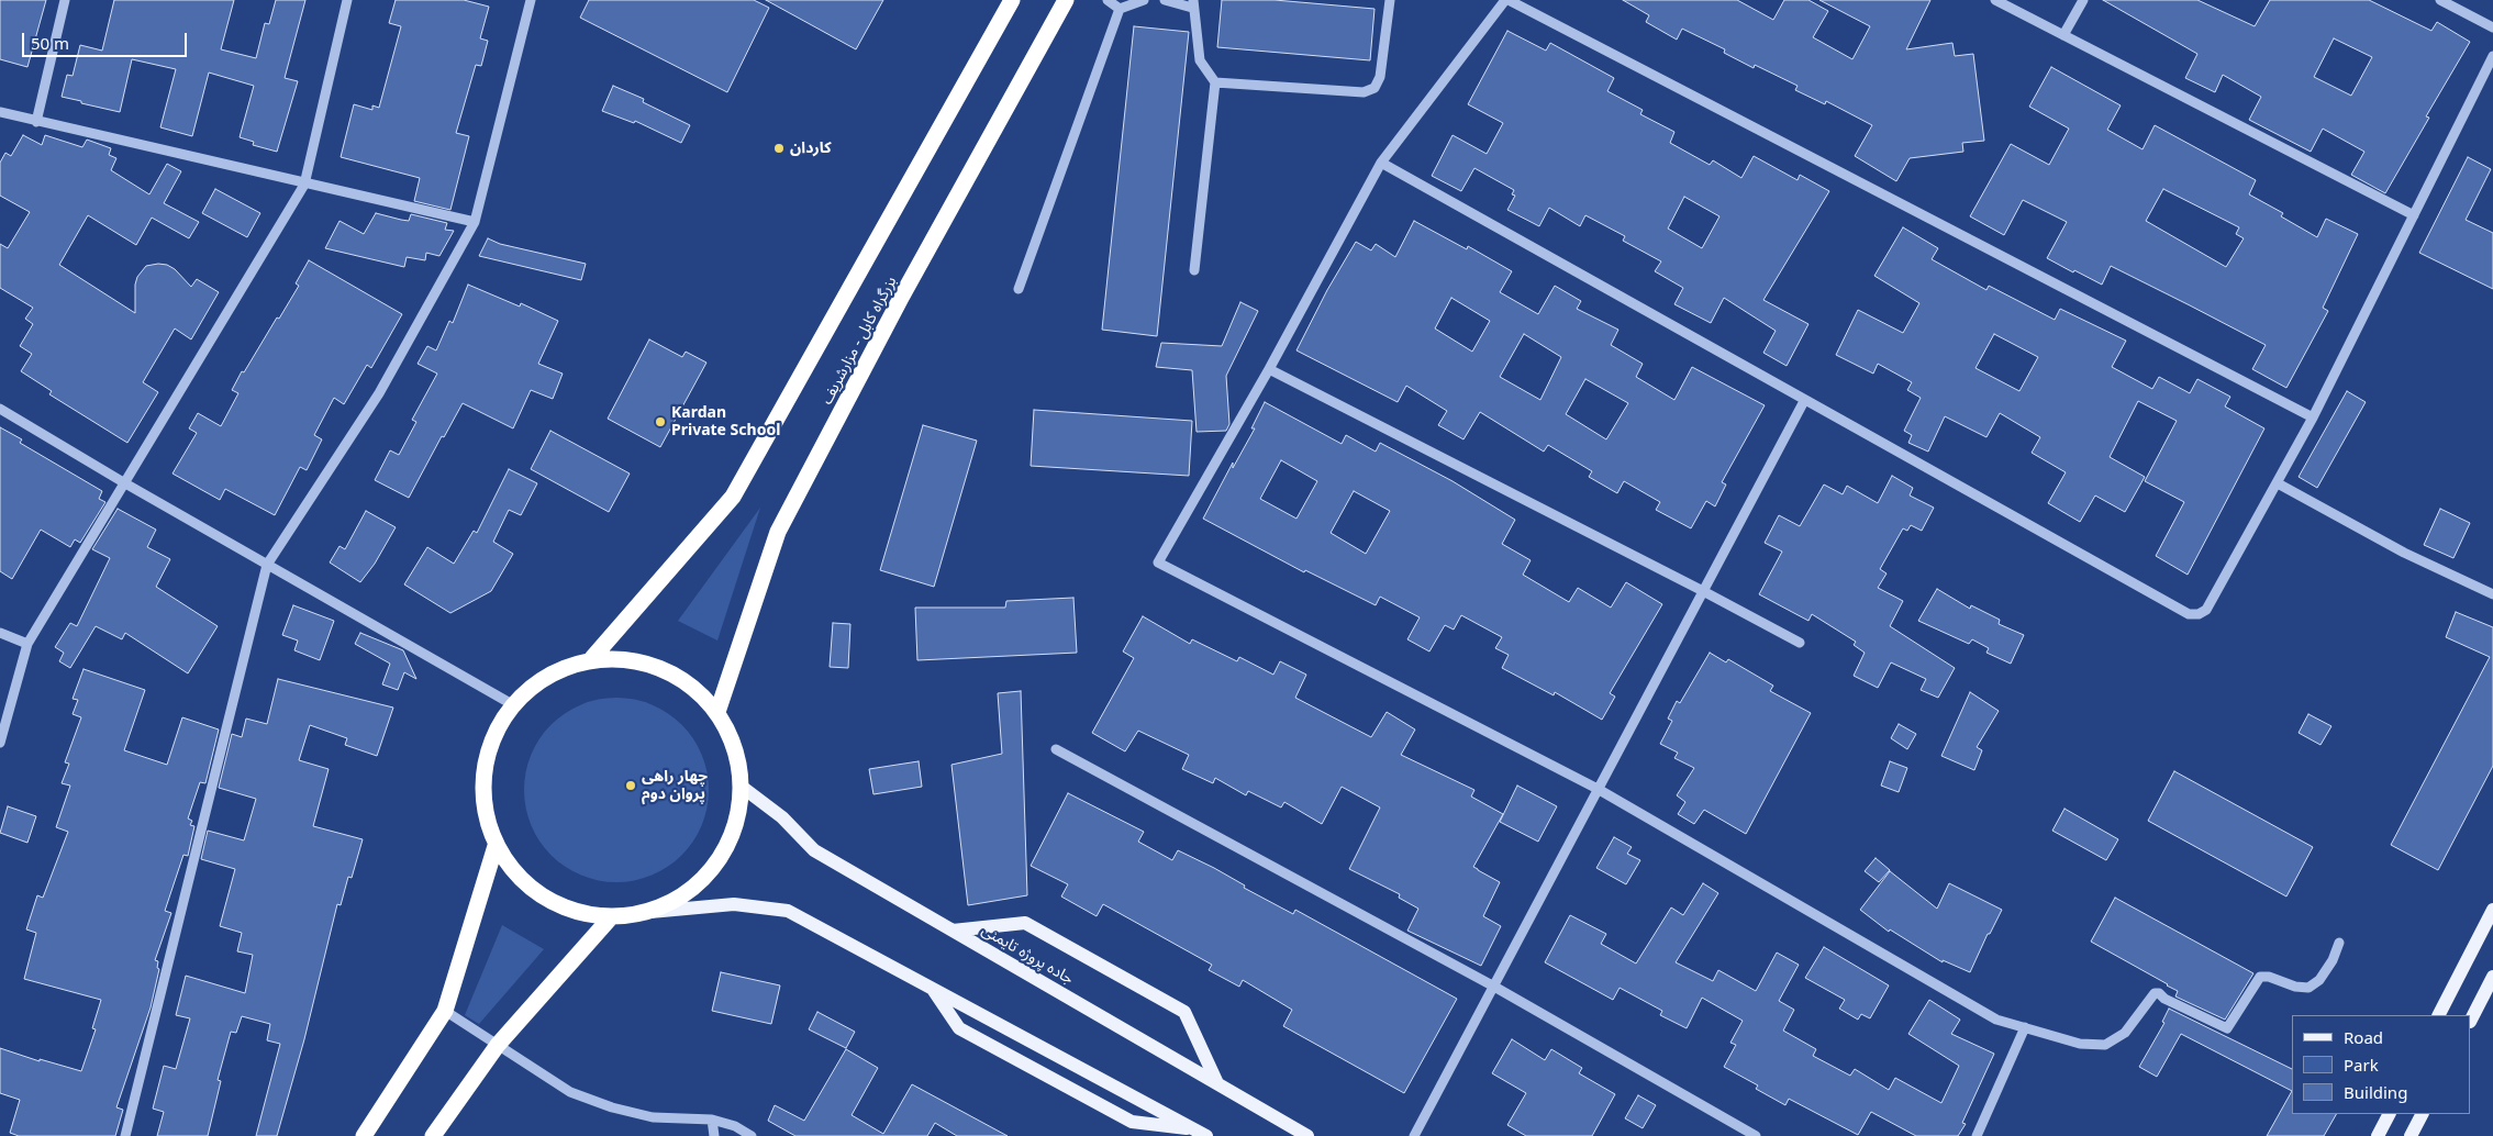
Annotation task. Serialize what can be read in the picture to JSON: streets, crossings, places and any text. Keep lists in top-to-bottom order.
{
  "streets": {
    "highway": ["بزرگراه کابل - مزارشریف"],
    "main road": ["جاده پروژه تایمنی"]
  },
  "places": ["کاردان", "Kardan Private School", "چهار راهی پروان دوم"],
  "legend": ["Road", "Park", "Building"],
  "scale_bar": "50 m"
}
